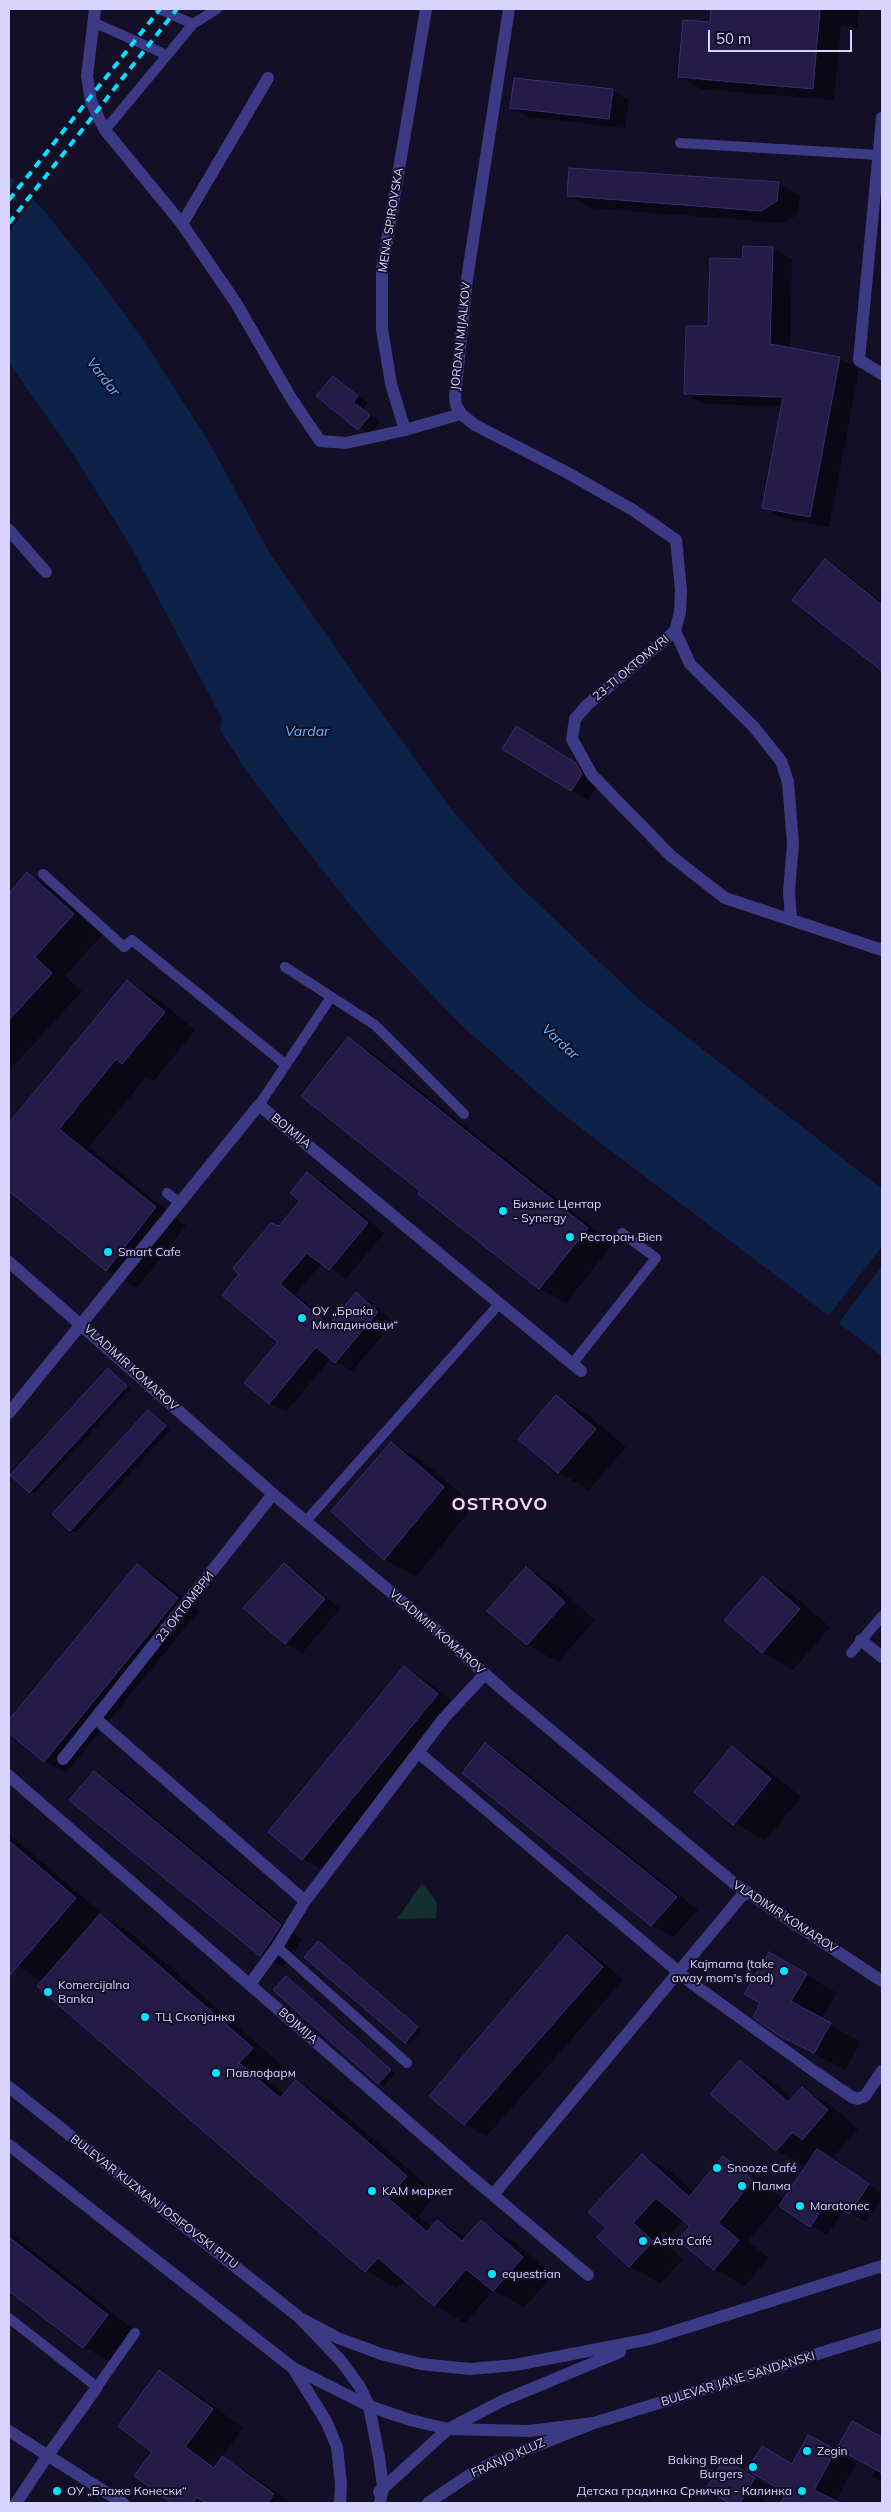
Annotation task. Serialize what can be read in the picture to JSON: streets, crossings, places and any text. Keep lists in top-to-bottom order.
{
  "streets": {
    "street": [
      "MENA SPIROVSKA",
      "JORDAN MIJALKOV",
      "23-TI OKTOMVRI",
      "BOJMIJA",
      "VLADIMIR KOMAROV",
      "23 ОКТОМВРИ",
      "BULEVAR KUZMAN JOSIFOVSKI PITU",
      "BULEVAR JANE SANDANSKI",
      "FRANJO KLUZ"
    ]
  },
  "crossings": [
    ["BOJMIJA", "VLADIMIR KOMAROV"],
    ["VLADIMIR KOMAROV", "23 ОКТОМВРИ"],
    ["BULEVAR JANE SANDANSKI", "FRANJO KLUZ"]
  ],
  "districts": ["OSTROVO"],
  "water": ["Vardar"],
  "places": [
    "Бизнис Центар - Synergy",
    "Ресторан Bien",
    "Smart Cafe",
    "ОУ „Браќа Миладиновци“",
    "Kajmama (take away mom's food)",
    "Komercijalna Banka",
    "ТЦ Скопјанка",
    "Павлофарм",
    "Snooze Café",
    "Палма",
    "KAM маркет",
    "Maratonec",
    "Astra Café",
    "equestrian",
    "Zegin",
    "Baking Bread Burgers",
    "ОУ „Блаже Конески“",
    "Детска градинка Срничка - Калинка"
  ],
  "scale_bar": "50 m"
}
